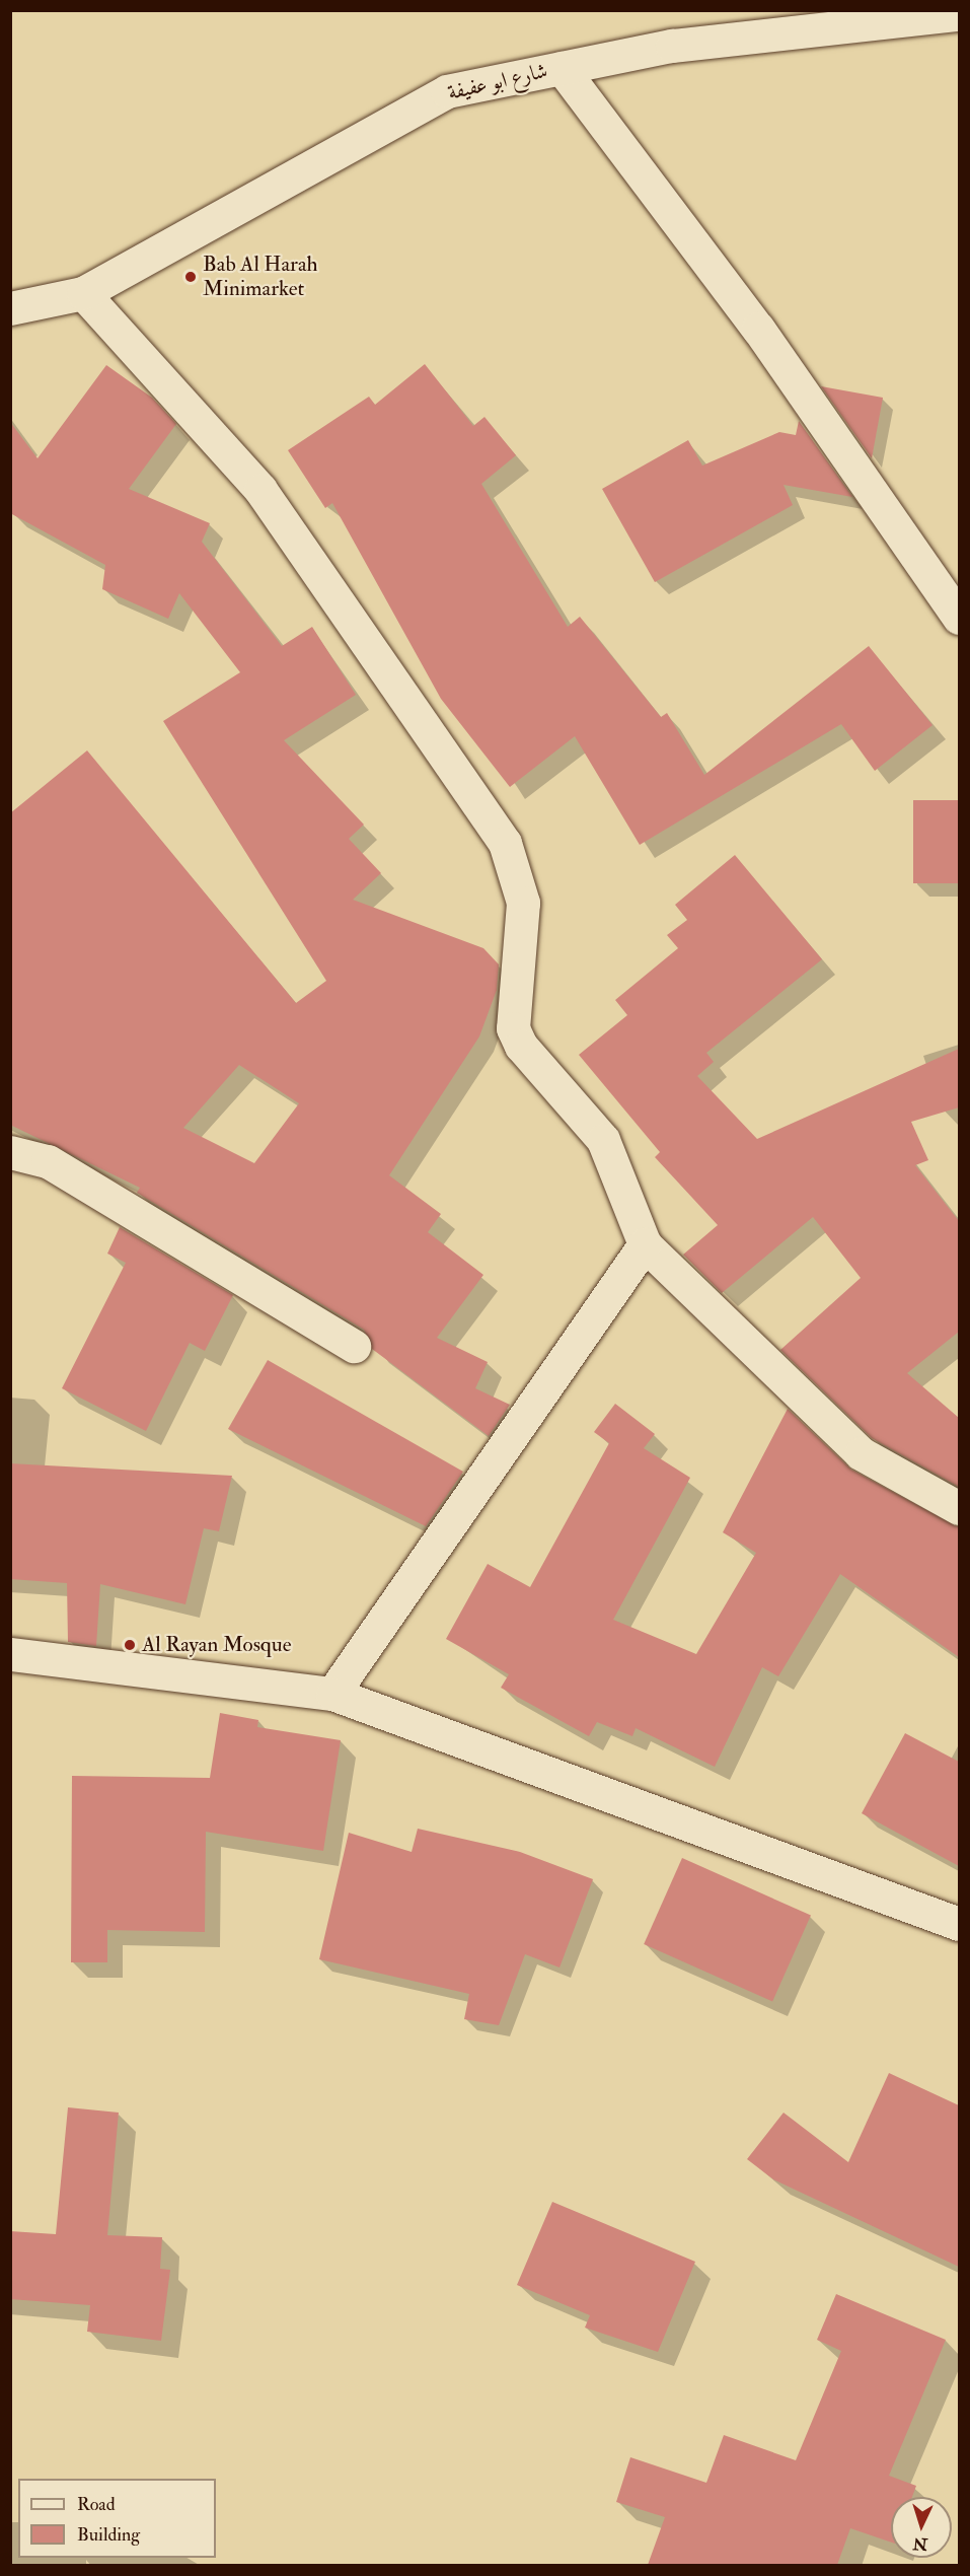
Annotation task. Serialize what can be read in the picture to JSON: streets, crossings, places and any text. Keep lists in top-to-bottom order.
{
  "streets": {
    "street": ["شارع ابو عفيفة"]
  },
  "places": ["Bab Al Harah Minimarket", "Al Rayan Mosque"],
  "legend": ["Road", "Building"],
  "north": "bottom"
}
